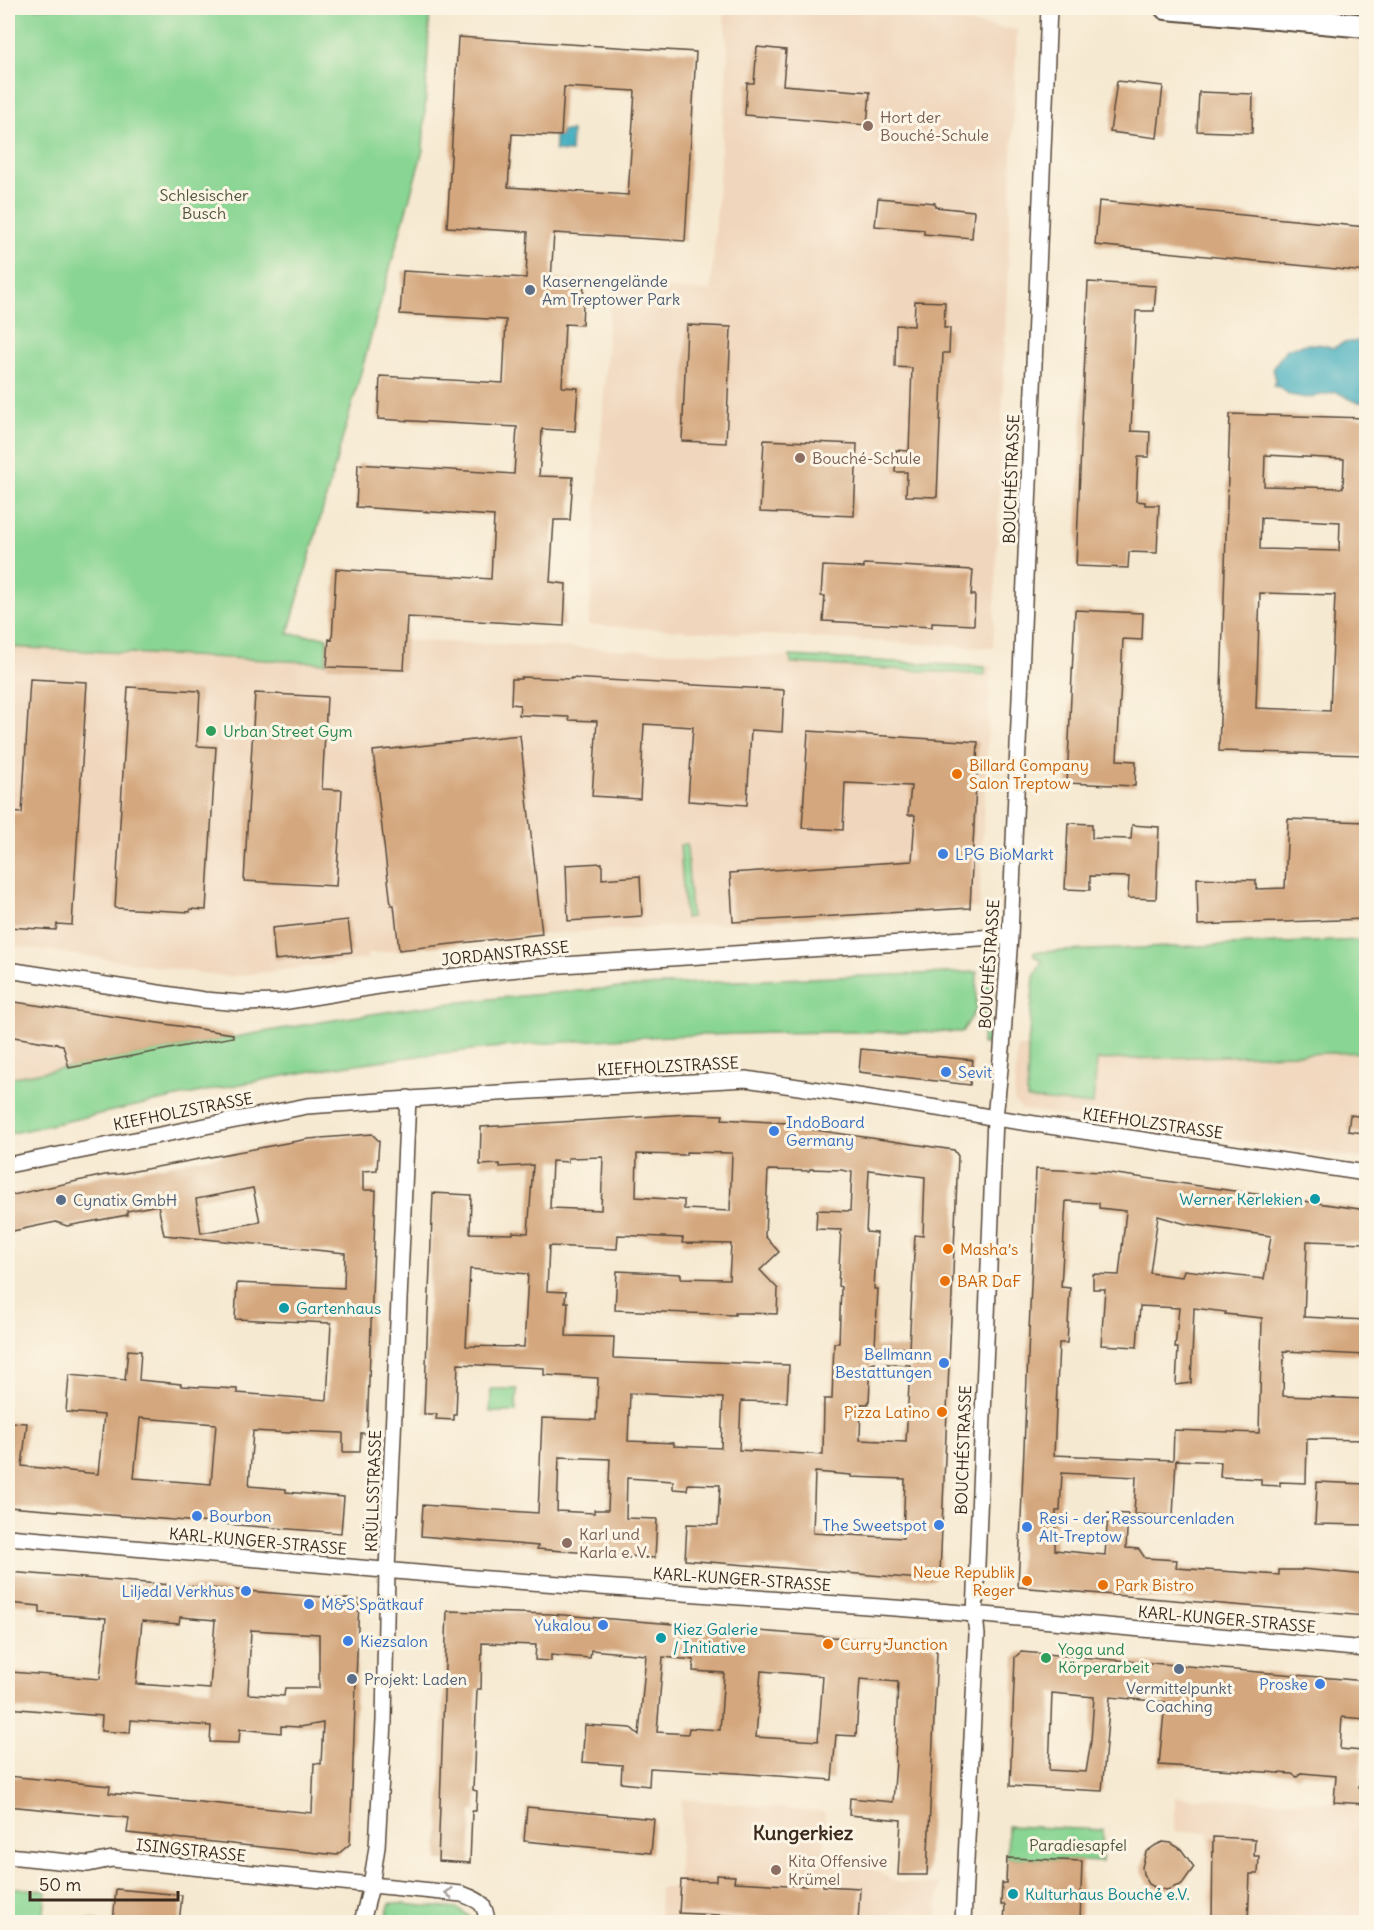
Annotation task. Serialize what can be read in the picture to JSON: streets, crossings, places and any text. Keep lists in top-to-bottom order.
{
  "streets": {
    "street": [
      "BOUCHÉSTRASSE",
      "JORDANSTRASSE",
      "KIEFHOLZSTRASSE",
      "KRÜLLSSTRASSE",
      "KARL-KUNGER-STRASSE",
      "ISINGSTRASSE"
    ]
  },
  "crossings": [
    ["BOUCHÉSTRASSE", "JORDANSTRASSE"],
    ["BOUCHÉSTRASSE", "KIEFHOLZSTRASSE"],
    ["BOUCHÉSTRASSE", "KARL-KUNGER-STRASSE"],
    ["KIEFHOLZSTRASSE", "KRÜLLSSTRASSE"],
    ["KRÜLLSSTRASSE", "KARL-KUNGER-STRASSE"],
    ["KRÜLLSSTRASSE", "ISINGSTRASSE"]
  ],
  "districts": ["Kungerkiez"],
  "parks": ["Schlesischer Busch", "Paradiesapfel"],
  "places": [
    "Hort der Bouché-Schule",
    "Kasernengelände Am Treptower Park",
    "Bouché-Schule",
    "Urban Street Gym",
    "Billard Company Salon Treptow",
    "LPG BioMarkt",
    "Sevit",
    "IndoBoard Germany",
    "Werner Kerlekien",
    "Cynatix GmbH",
    "Masha’s",
    "BAR DaF",
    "Gartenhaus",
    "Bellmann Bestattungen",
    "Pizza Latino",
    "Bourbon",
    "The Sweetspot",
    "Resi - der Ressourcenladen Alt-Treptow",
    "Karl und Karla e. V.",
    "Neue Republik Reger",
    "Park Bistro",
    "Liljedal Verkhus",
    "M&S Spätkauf",
    "Yukalou",
    "Kiez Galerie / Initiative",
    "Kiezsalon",
    "Curry Junction",
    "Yoga und Körperarbeit",
    "Vermittelpunkt Coaching",
    "Projekt: Laden",
    "Proske",
    "Kita Offensive Krümel",
    "Kulturhaus Bouché e.V."
  ],
  "scale_bar": "50 m"
}
